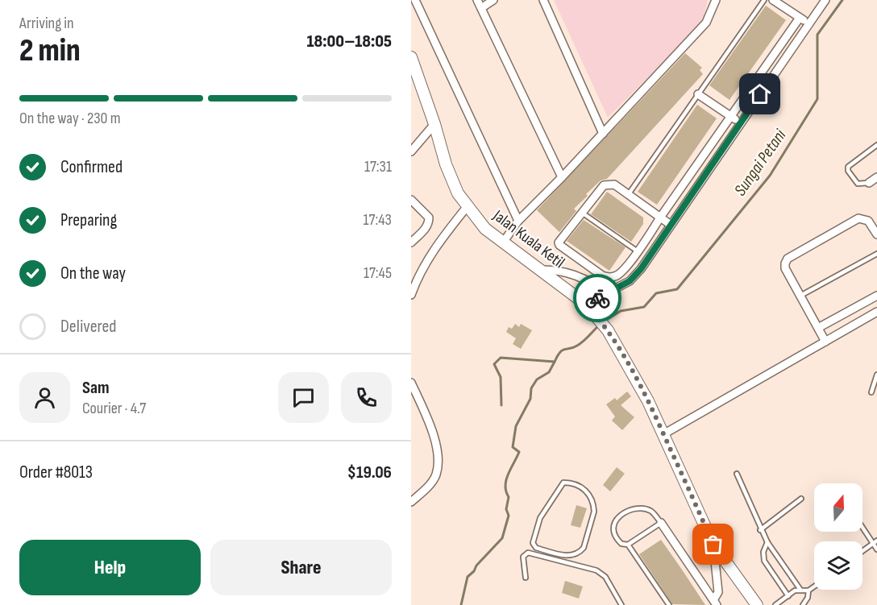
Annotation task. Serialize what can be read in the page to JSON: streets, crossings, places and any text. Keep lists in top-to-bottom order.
{
  "streets": {
    "main road": ["Jalan Kuala Ketil"]
  },
  "water": ["Sungai Petani"],
  "north": "top",
  "page": {
    "heading": ["2 min", "Arriving in", "18:00–18:05"],
    "panel": [
      "Sam",
      "Courier · 4.7",
      "Order #8013",
      "$19.06"
    ],
    "bar": "On the way · 230 m",
    "list": [
      ["Confirmed", "17:31"],
      ["Preparing", "17:43"],
      ["On the way", "17:45"],
      "Delivered"
    ],
    "buttons": ["Help", "Share"]
  }
}
